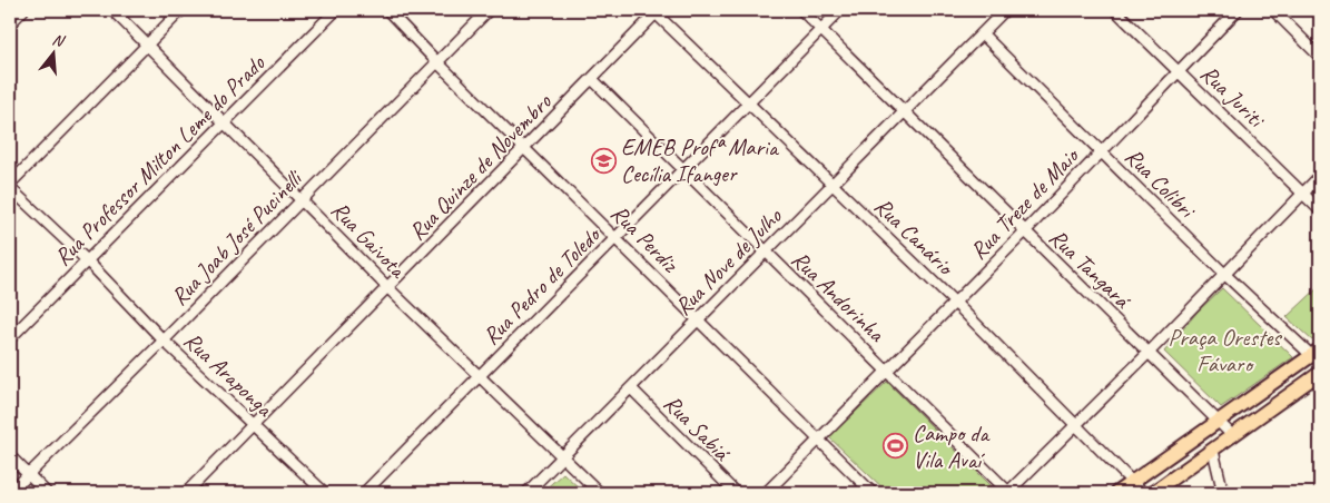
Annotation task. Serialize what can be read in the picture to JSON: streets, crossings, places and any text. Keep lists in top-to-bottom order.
{
  "streets": {
    "street": [
      "Rua Juriti",
      "Rua Professor Milton Leme do Prado",
      "Rua Quinze de Novembro",
      "Rua Colibri",
      "Rua Treze de Maio",
      "Rua Canário",
      "Rua Joab José Pucinelli",
      "Rua Perdiz",
      "Rua Gaivota",
      "Rua Nove de Julho",
      "Rua Tangará",
      "Rua Pedro de Toledo",
      "Rua Andorinha",
      "Rua Araponga",
      "Rua Sabiá"
    ]
  },
  "crossings": [
    ["Rua Juriti", "Rua Treze de Maio"],
    ["Rua Professor Milton Leme do Prado", "Rua Gaivota"],
    ["Rua Professor Milton Leme do Prado", "Rua Araponga"],
    ["Rua Quinze de Novembro", "Rua Canário"],
    ["Rua Quinze de Novembro", "Rua Perdiz"],
    ["Rua Quinze de Novembro", "Rua Gaivota"],
    ["Rua Quinze de Novembro", "Rua Andorinha"],
    ["Rua Quinze de Novembro", "Rua Araponga"],
    ["Rua Colibri", "Rua Treze de Maio"],
    ["Rua Colibri", "Rua Nove de Julho"],
    ["Rua Treze de Maio", "Rua Canário"],
    ["Rua Treze de Maio", "Rua Perdiz"],
    ["Rua Treze de Maio", "Rua Tangará"],
    ["Rua Treze de Maio", "Rua Andorinha"],
    ["Rua Canário", "Rua Nove de Julho"],
    ["Rua Canário", "Rua Pedro de Toledo"],
    ["Rua Joab José Pucinelli", "Rua Perdiz"],
    ["Rua Joab José Pucinelli", "Rua Gaivota"],
    ["Rua Joab José Pucinelli", "Rua Araponga"],
    ["Rua Perdiz", "Rua Nove de Julho"],
    ["Rua Perdiz", "Rua Pedro de Toledo"],
    ["Rua Gaivota", "Rua Nove de Julho"],
    ["Rua Gaivota", "Rua Pedro de Toledo"],
    ["Rua Nove de Julho", "Rua Tangará"],
    ["Rua Nove de Julho", "Rua Andorinha"],
    ["Rua Nove de Julho", "Rua Sabiá"],
    ["Rua Tangará", "Rua Pedro de Toledo"],
    ["Rua Pedro de Toledo", "Rua Andorinha"]
  ],
  "parks": ["Praça Orestes Fávaro"],
  "places": {
    "school or university": ["EMEB Profª Maria Cecília Ifanger"],
    "sports": ["Campo da Vila Avaí"]
  },
  "north": "top"
}
